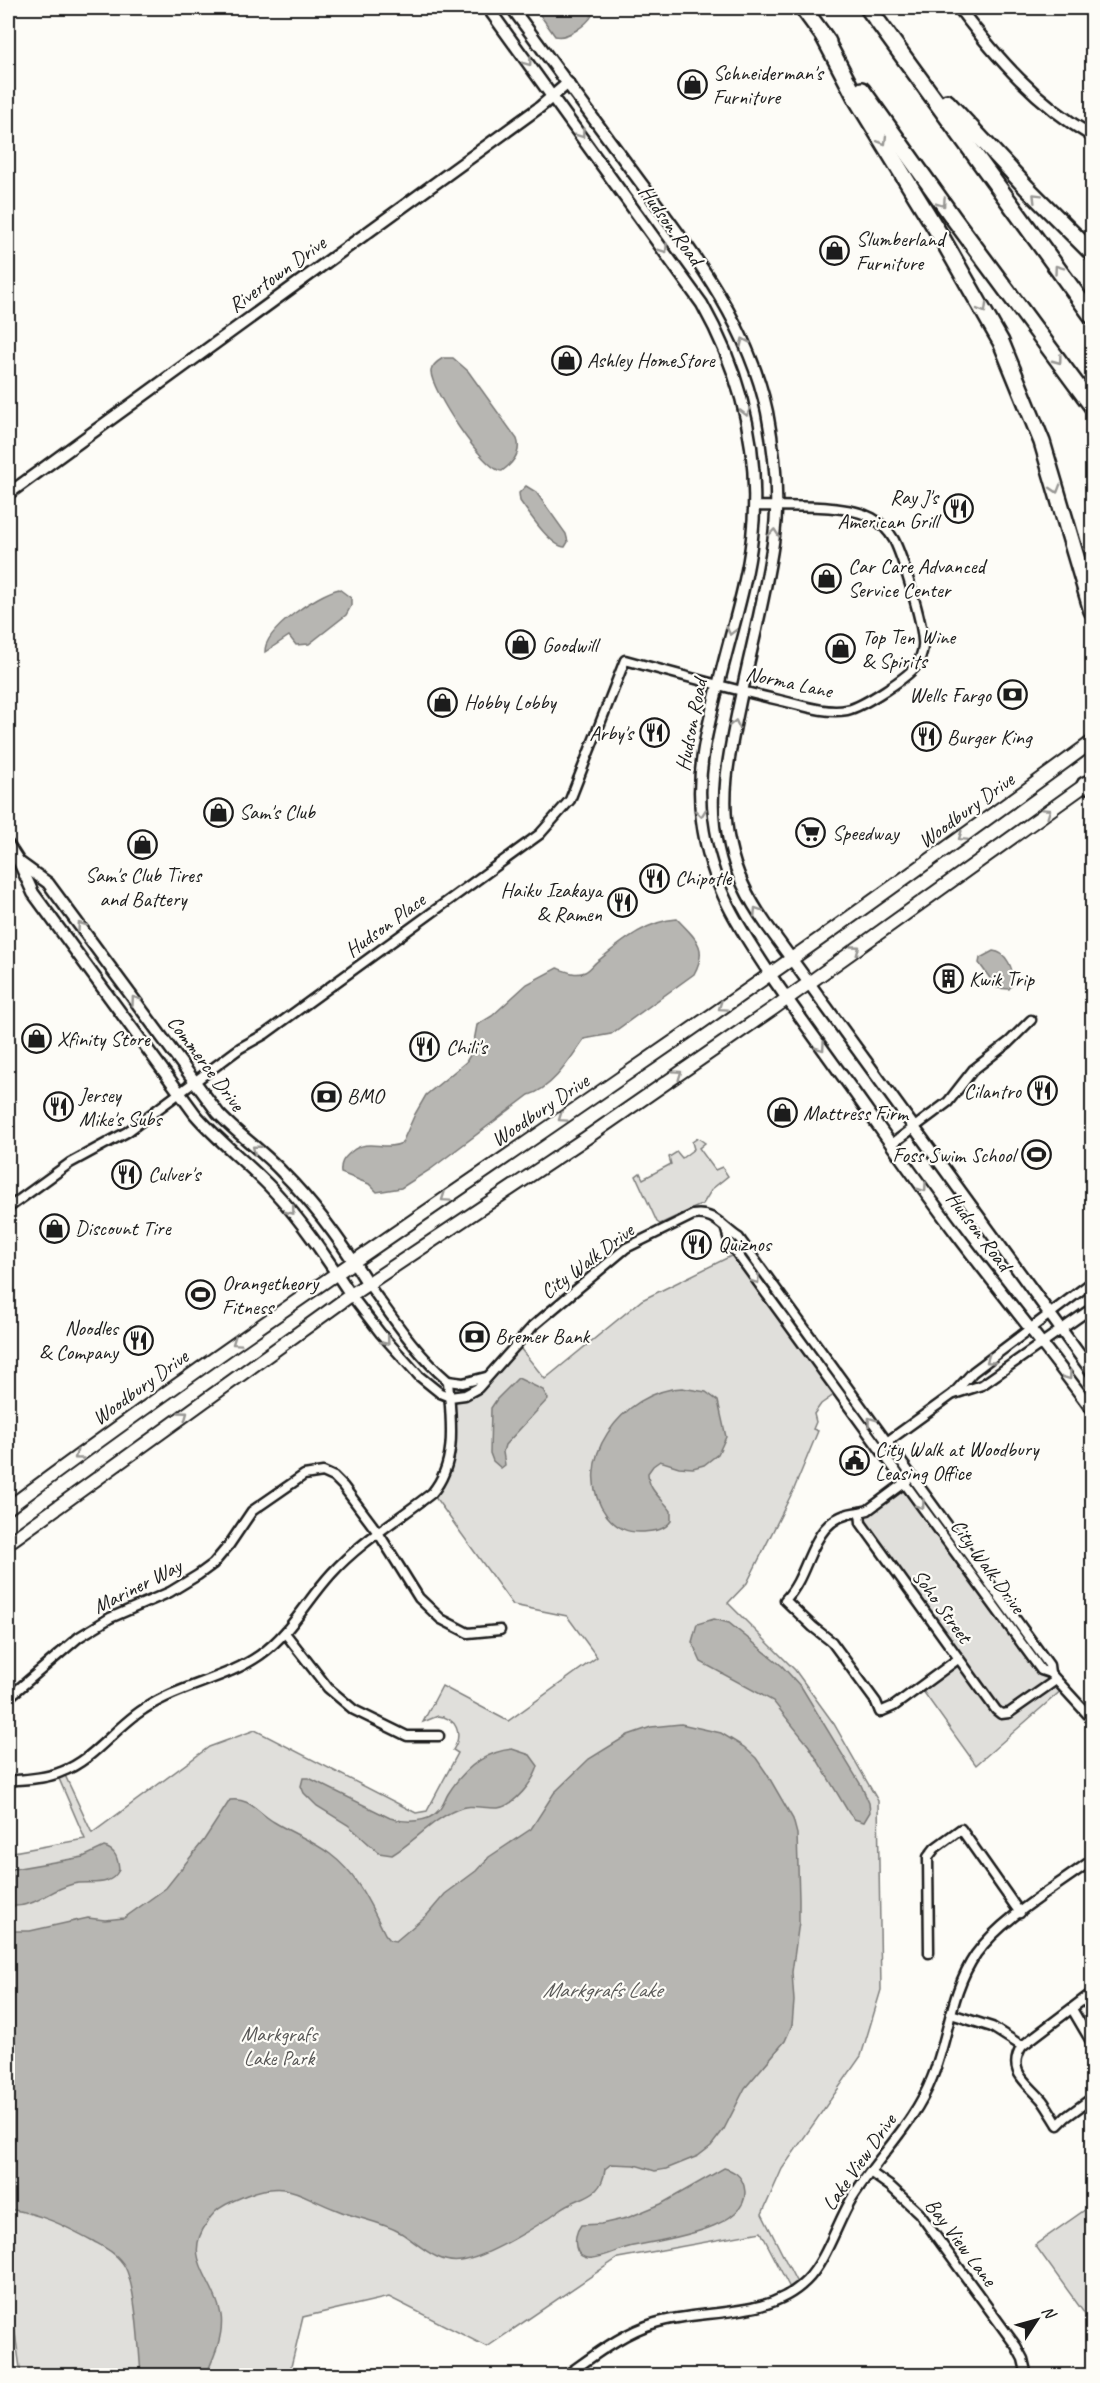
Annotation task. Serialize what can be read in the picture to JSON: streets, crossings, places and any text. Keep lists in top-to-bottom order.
{
  "streets": {
    "main road": ["Woodbury Drive"],
    "street": [
      "Hudson Road",
      "Rivertown Drive",
      "Norma Lane",
      "Hudson Place",
      "Commerce Drive",
      "City Walk Drive",
      "Mariner Way",
      "Soho Street",
      "Lake View Drive",
      "Bay View Lane"
    ]
  },
  "crossings": [
    ["Hudson Road", "Rivertown Drive"],
    ["Hudson Road", "Norma Lane"],
    ["Hudson Road", "Woodbury Drive"],
    ["Hudson Road", "Hudson Place"],
    ["Norma Lane", "Hudson Place"],
    ["Woodbury Drive", "Commerce Drive"],
    ["Hudson Place", "Commerce Drive"],
    ["City Walk Drive", "Soho Street"],
    ["Lake View Drive", "Bay View Lane"]
  ],
  "water": ["Markgrafs Lake"],
  "parks": ["Markgrafs Lake Park"],
  "places": {
    "shop": [
      "Schneiderman's Furniture",
      "Slumberland Furniture",
      "Ashley HomeStore",
      "Car Care Advanced Service Center",
      "Goodwill",
      "Top Ten Wine & Spirits",
      "Hobby Lobby",
      "Sam's Club",
      "Sam's Club Tires and Battery",
      "Xfinity Store",
      "Mattress Firm",
      "Discount Tire"
    ],
    "restaurant": [
      "Ray J's American Grill",
      "Arby's",
      "Burger King",
      "Chipotle",
      "Haiku Izakaya & Ramen",
      "Chili's",
      "Cilantro",
      "Jersey Mike's Subs",
      "Culver's",
      "Quiznos",
      "Noodles & Company"
    ],
    "bank": ["Wells Fargo", "BMO", "Bremer Bank"],
    "supermarket": ["Speedway"],
    "building": ["Kwik Trip"],
    "sports": ["Foss Swim School", "Orangetheory Fitness"],
    "public building": ["City Walk at Woodbury Leasing Office"]
  },
  "north": "top right"
}
